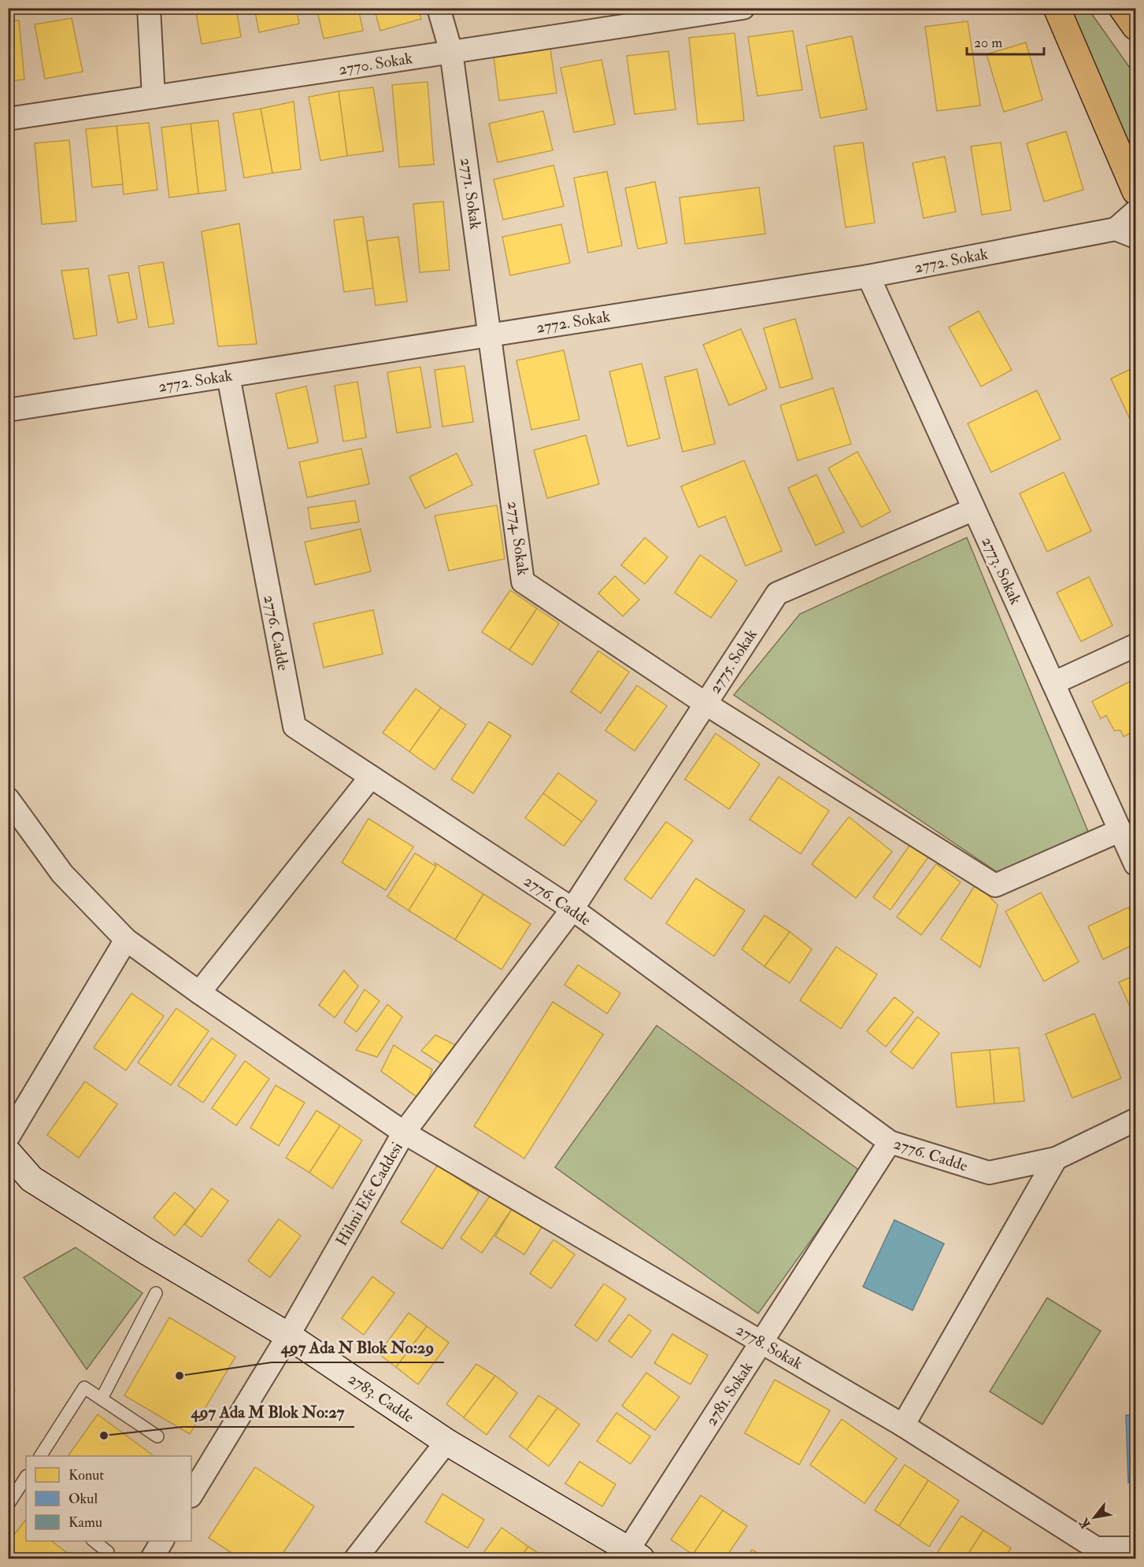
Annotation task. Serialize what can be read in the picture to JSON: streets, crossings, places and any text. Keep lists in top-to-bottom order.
{
  "streets": {
    "main road": ["2783. Cadde"],
    "street": [
      "2770. Sokak",
      "2771. Sokak",
      "2772. Sokak",
      "2774. Sokak",
      "2773. Sokak",
      "2776. Cadde",
      "2775. Sokak",
      "Hilmi Efe Caddesi",
      "2778. Sokak",
      "2781. Sokak"
    ]
  },
  "crossings": [
    ["2770. Sokak", "2771. Sokak"],
    ["2771. Sokak", "2772. Sokak"],
    ["2771. Sokak", "2774. Sokak"],
    ["2772. Sokak", "2774. Sokak"],
    ["2772. Sokak", "2773. Sokak"],
    ["2772. Sokak", "2776. Cadde"],
    ["2774. Sokak", "2773. Sokak"],
    ["2774. Sokak", "2775. Sokak"],
    ["2773. Sokak", "2775. Sokak"],
    ["2776. Cadde", "2775. Sokak"],
    ["2776. Cadde", "Hilmi Efe Caddesi"],
    ["2776. Cadde", "2781. Sokak"],
    ["2775. Sokak", "Hilmi Efe Caddesi"],
    ["Hilmi Efe Caddesi", "2778. Sokak"],
    ["Hilmi Efe Caddesi", "2783. Cadde"],
    ["2778. Sokak", "2781. Sokak"],
    ["2781. Sokak", "2783. Cadde"]
  ],
  "places": ["497 Ada N Blok No:29", "497 Ada M Blok No:27"],
  "legend": ["Konut", "Okul", "Kamu"],
  "scale_bar": "20 m",
  "north": "bottom left"
}
